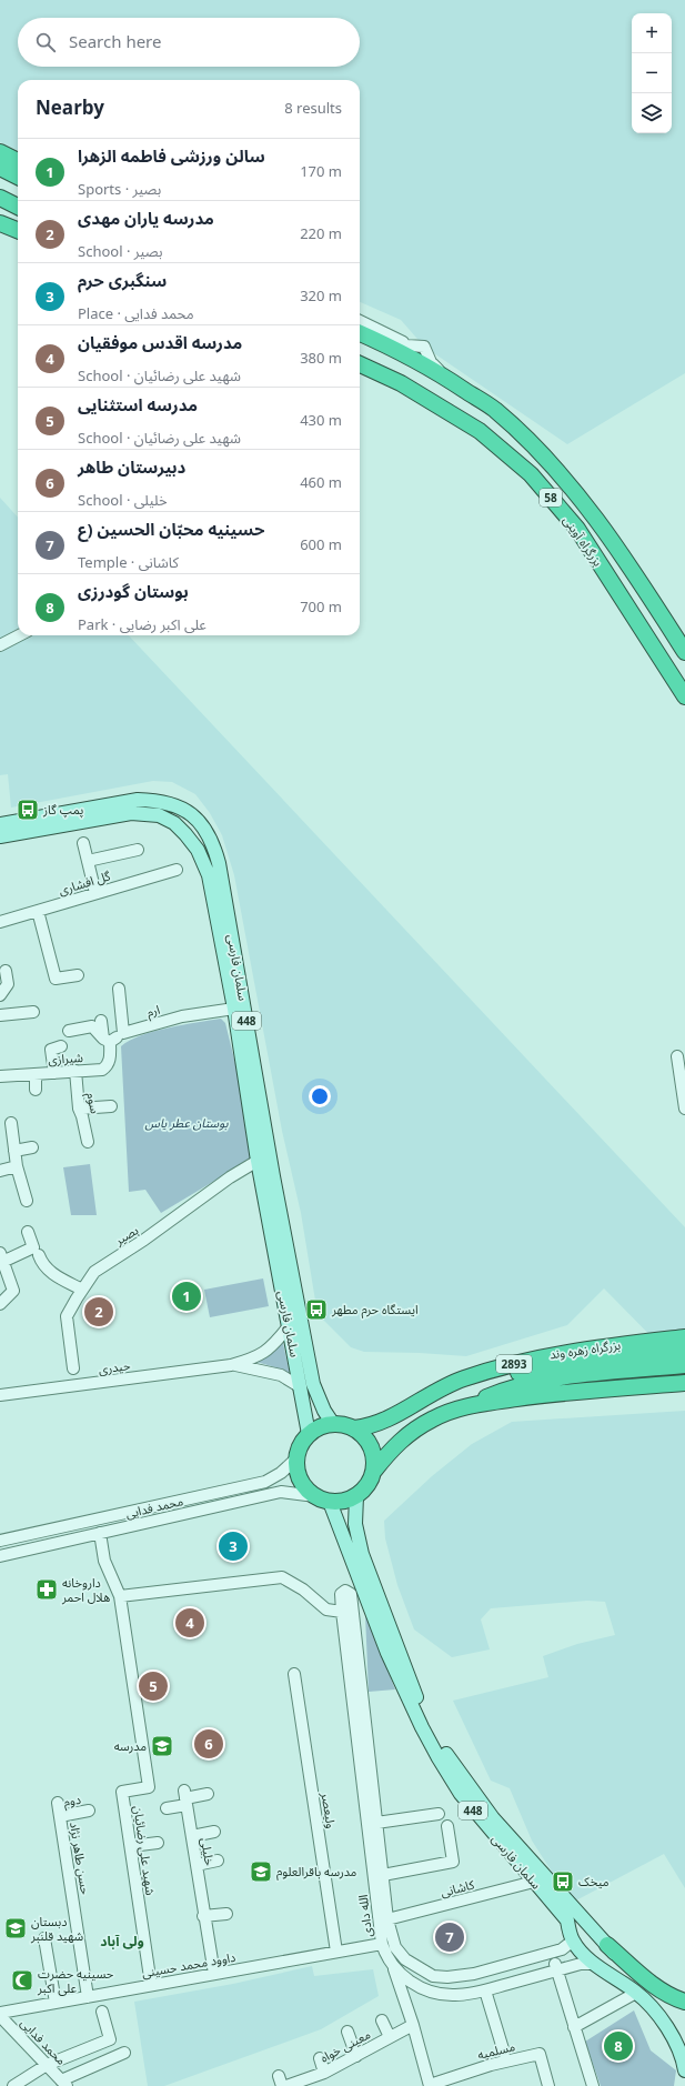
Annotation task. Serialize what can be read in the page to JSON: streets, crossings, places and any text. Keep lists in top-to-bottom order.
{
  "streets": {
    "highway": [
      "58",
      "بزرگراه آوینی",
      "بزرگراه زهره وند",
      "2893"
    ],
    "main road": ["سلمان فارسی", "448"],
    "street": [
      "گل افشاری",
      "ارم",
      "شیرازی",
      "سوم",
      "بصیر",
      "حیدری",
      "محمد فدایی",
      "دوم",
      "ولیعصر",
      "شهید علی رضائیان",
      "خلیلی",
      "حسن طاهر نژاد",
      "کاشانی",
      "الله دادی",
      "داوود محمد حسینی",
      "معینی خواه",
      "مسلمیه"
    ]
  },
  "crossings": [
    ["سلمان فارسی", "ارم"],
    ["سلمان فارسی", "448"],
    ["سلمان فارسی", "بصیر"],
    ["سلمان فارسی", "بزرگراه زهره وند"],
    ["سلمان فارسی", "محمد فدایی"],
    ["سلمان فارسی", "کاشانی"],
    ["سلمان فارسی", "الله دادی"],
    ["ارم", "شیرازی"],
    ["شیرازی", "سوم"],
    ["بزرگراه زهره وند", "محمد فدایی"],
    ["محمد فدایی", "شهید علی رضائیان"],
    ["دوم", "حسن طاهر نژاد"],
    ["ولیعصر", "داوود محمد حسینی"],
    ["شهید علی رضائیان", "داوود محمد حسینی"],
    ["خلیلی", "داوود محمد حسینی"],
    ["حسن طاهر نژاد", "داوود محمد حسینی"],
    ["کاشانی", "الله دادی"],
    ["الله دادی", "داوود محمد حسینی"]
  ],
  "districts": ["ولی آباد"],
  "parks": ["بوستان عطر یاس"],
  "places": {
    "bus stop": ["پمپ گاز", "ایستگاه حرم مطهر", "میخک"],
    "pharmacy": ["داروخانه هلال احمر"],
    "school or university": ["مدرسه", "مدرسه باقرالعلوم", "دبستان شهید قلنبر"],
    "mosque": ["حسینیه حضرت علی اکبر"]
  },
  "page": {
    "map_buttons": ["+", "−"],
    "search": "Search here",
    "heading": ["Nearby", "8 results"],
    "list": [
      {
        "mark": "1",
        "name": "سالن ورزشی فاطمه الزهرا",
        "note": "Sports · بصیر",
        "value": "170 m"
      },
      {
        "mark": "2",
        "name": "مدرسه یاران مهدی",
        "note": "School · بصیر",
        "value": "220 m"
      },
      {
        "mark": "3",
        "name": "سنگبری حرم",
        "note": "Place · محمد فدایی",
        "value": "320 m"
      },
      {
        "mark": "4",
        "name": "مدرسه اقدس موفقیان",
        "note": "School · شهید علی رضائیان",
        "value": "380 m"
      },
      {
        "mark": "5",
        "name": "مدرسه استثنایی",
        "note": "School · شهید علی رضائیان",
        "value": "430 m"
      },
      {
        "mark": "6",
        "name": "دبیرستان طاهر",
        "note": "School · خلیلی",
        "value": "460 m"
      },
      {
        "mark": "7",
        "name": "حسینیه محبّان الحسین (ع",
        "note": "Temple · کاشانی",
        "value": "600 m"
      },
      {
        "mark": "8",
        "name": "بوستان گودرزی",
        "note": "Park · علی اکبر رضایی",
        "value": "700 m"
      }
    ],
    "pins": [
      "1",
      "2",
      "3",
      "4",
      "5",
      "6",
      "7",
      "8"
    ]
  }
}
